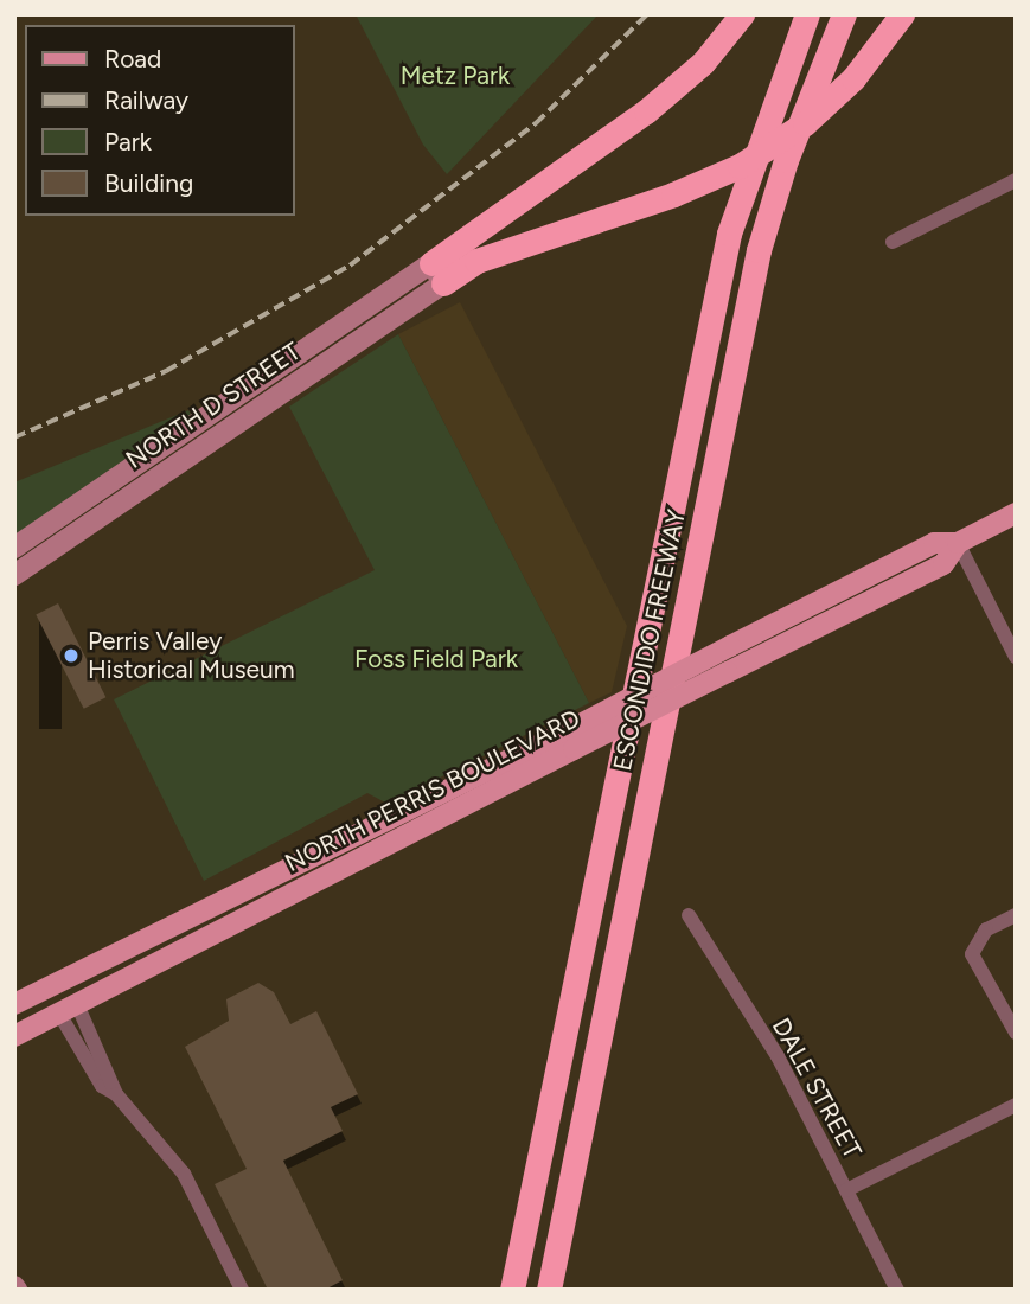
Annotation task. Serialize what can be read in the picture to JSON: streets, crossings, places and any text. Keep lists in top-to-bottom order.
{
  "streets": {
    "highway": ["ESCONDIDO FREEWAY"],
    "main road": ["NORTH D STREET", "NORTH PERRIS BOULEVARD"],
    "street": ["DALE STREET"]
  },
  "parks": ["Metz Park", "Foss Field Park"],
  "places": ["Perris Valley Historical Museum"],
  "legend": [
    "Road",
    "Railway",
    "Park",
    "Building"
  ]
}
